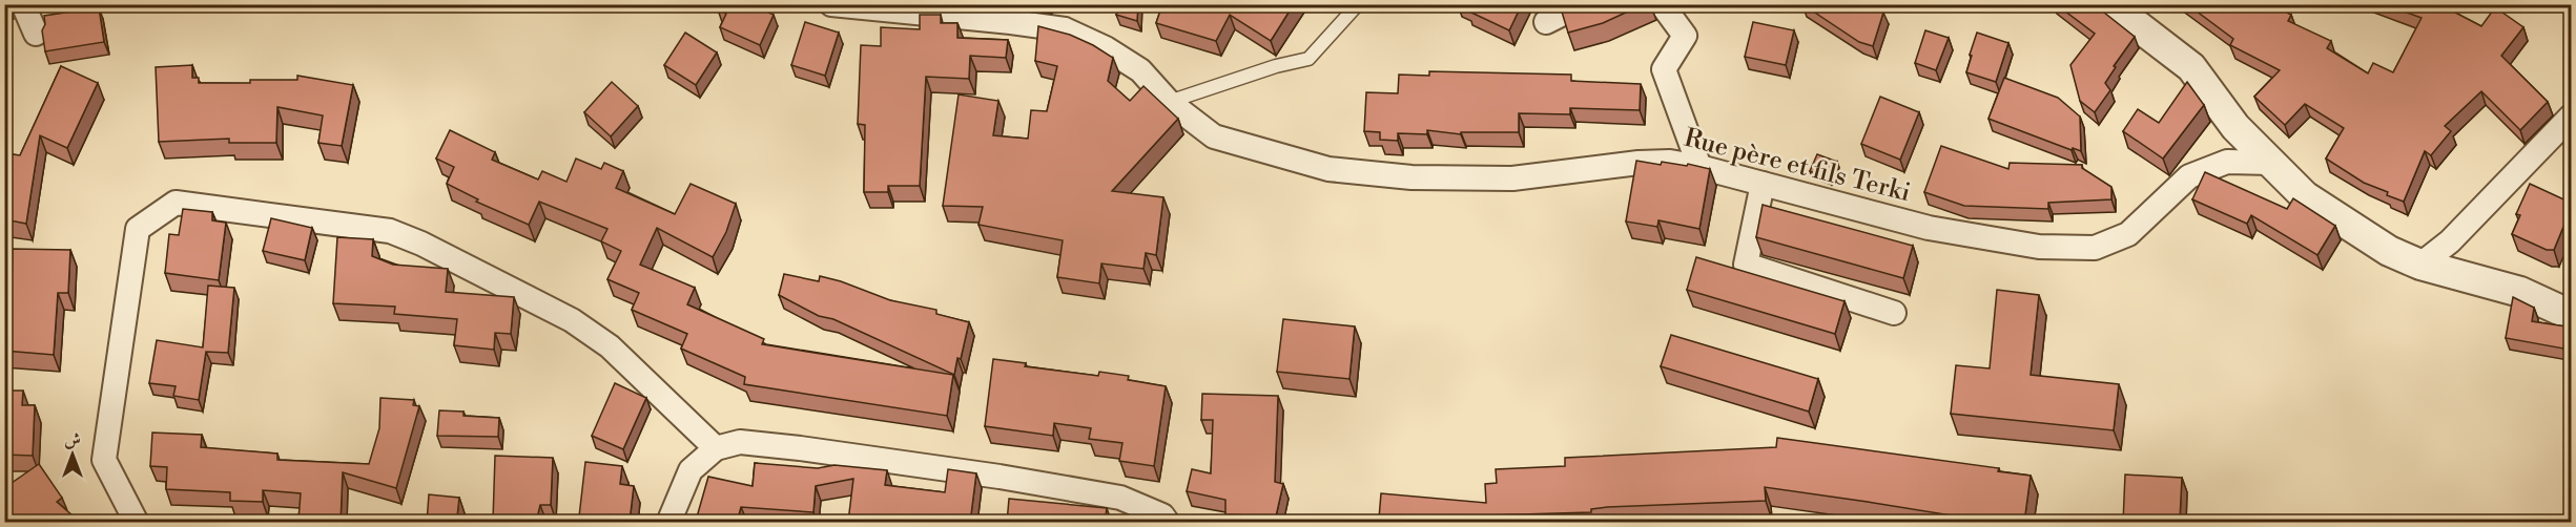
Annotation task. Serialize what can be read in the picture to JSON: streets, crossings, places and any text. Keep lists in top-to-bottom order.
{
  "streets": {
    "street": ["Rue père et fils Terki"]
  },
  "north": "top"
}
